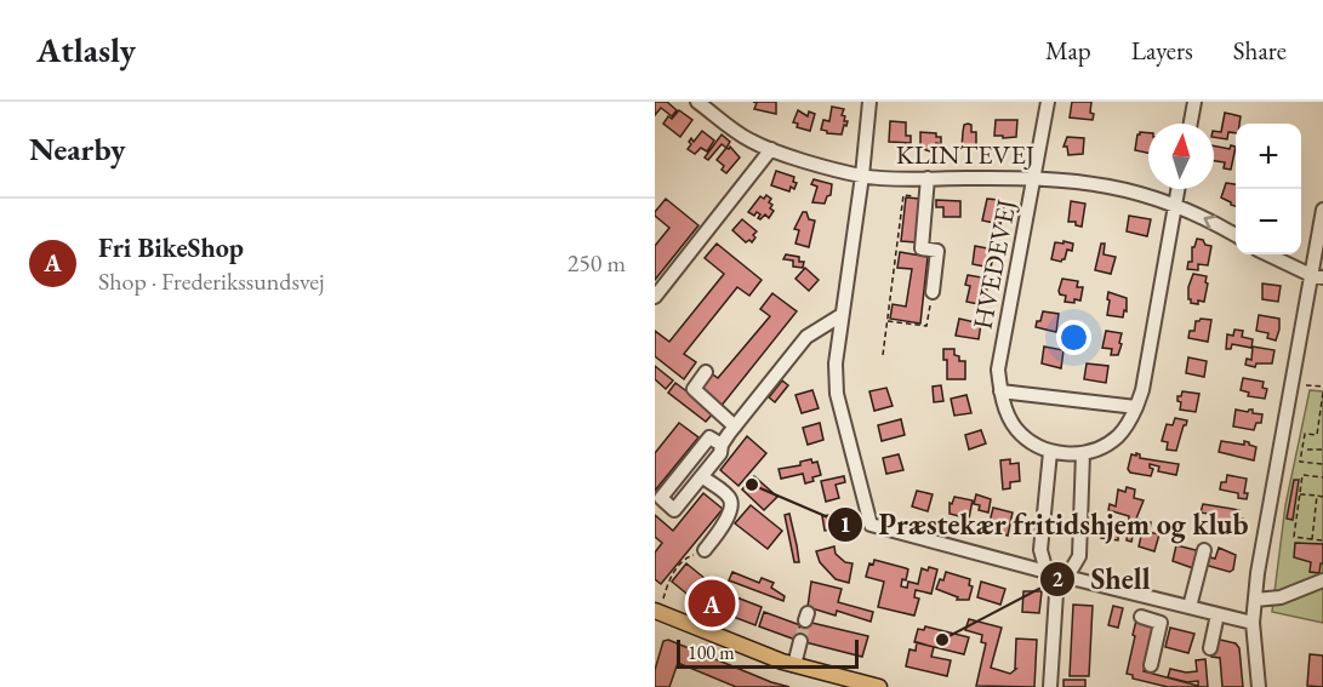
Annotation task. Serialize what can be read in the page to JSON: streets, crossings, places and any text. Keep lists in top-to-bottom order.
{
  "streets": {
    "street": ["KLINTEVEJ", "HVEDEVEJ"]
  },
  "crossings": [
    ["KLINTEVEJ", "HVEDEVEJ"]
  ],
  "places": ["Præstekær fritidshjem og klub", "Shell"],
  "scale_bar": "100 m",
  "north": "top",
  "page": {
    "header": "Atlasly",
    "nav": ["Map", "Layers", "Share"],
    "heading": "Nearby",
    "map_buttons": ["+", "−"],
    "list": [
      {
        "mark": "A",
        "name": "Fri BikeShop",
        "note": "Shop · Frederikssundsvej",
        "value": "250 m"
      }
    ],
    "pins": "A",
    "scale": "100 m"
  }
}
